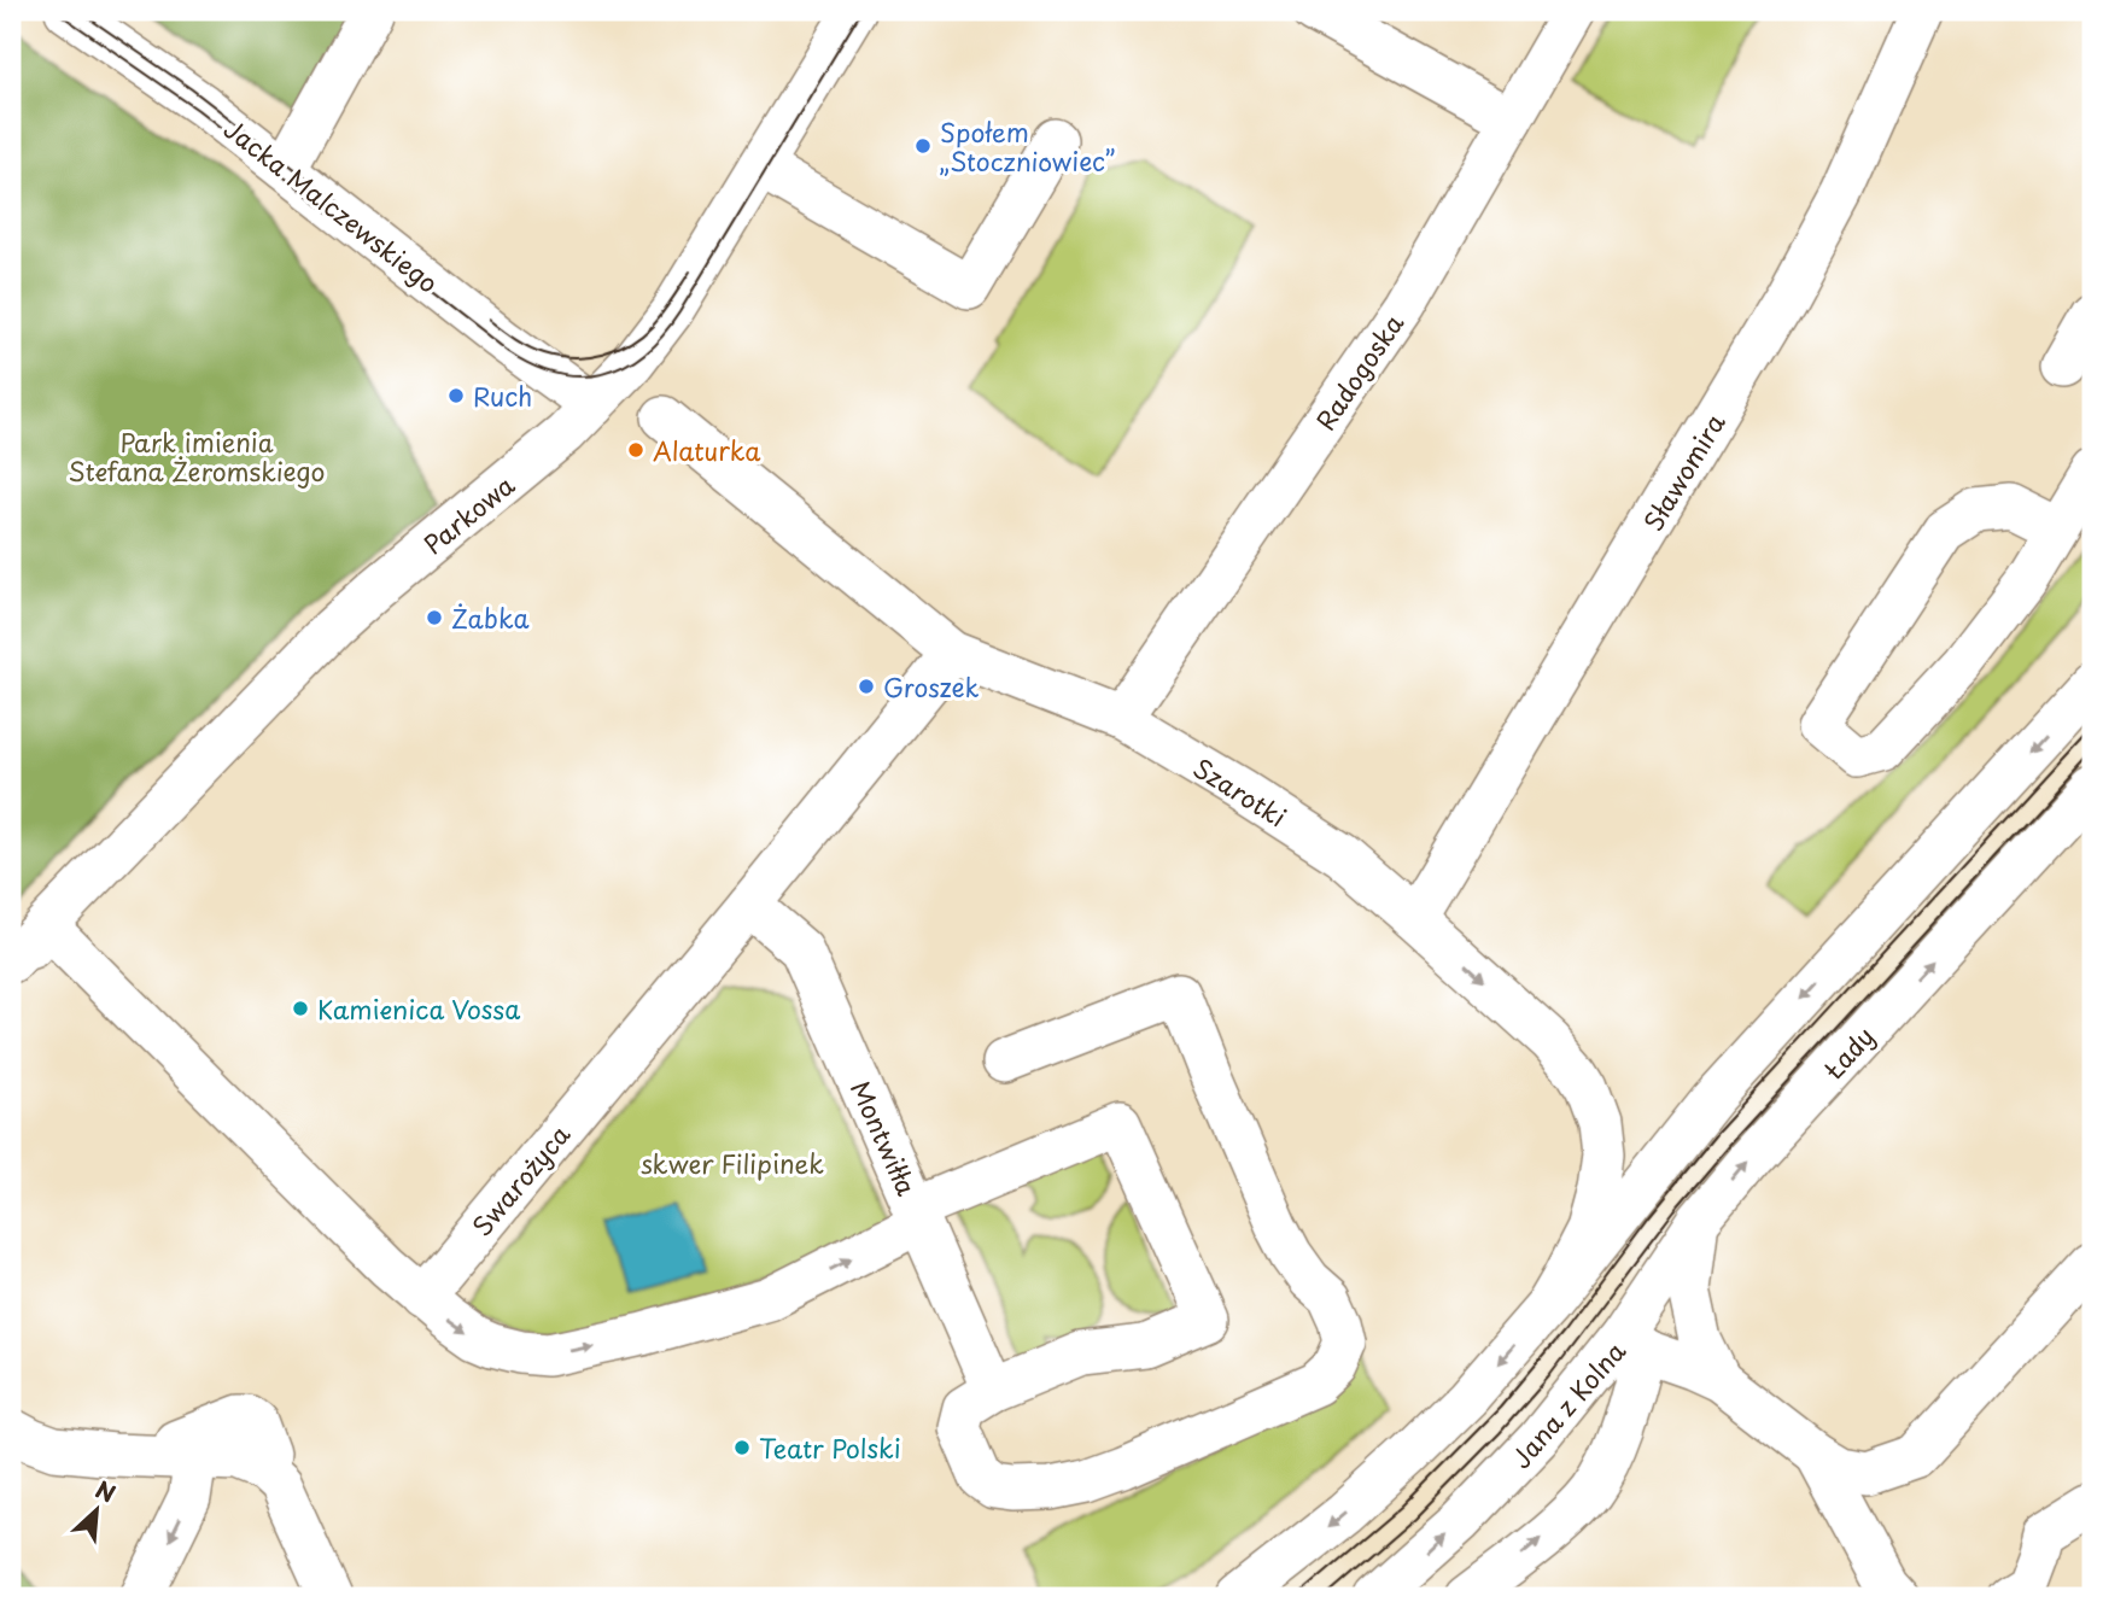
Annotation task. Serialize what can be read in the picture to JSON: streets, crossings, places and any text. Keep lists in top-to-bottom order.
{
  "streets": {
    "street": [
      "Jacka Malczewskiego",
      "Radogoska",
      "Sławomira",
      "Parkowa",
      "Szarotki",
      "Łady",
      "Montwiłła",
      "Swarożyca",
      "Jana z Kolna"
    ]
  },
  "crossings": [
    ["Jacka Malczewskiego", "Parkowa"],
    ["Radogoska", "Szarotki"],
    ["Sławomira", "Szarotki"],
    ["Szarotki", "Swarożyca"],
    ["Łady", "Jana z Kolna"],
    ["Montwiłła", "Swarożyca"]
  ],
  "parks": ["Park imienia Stefana Żeromskiego", "skwer Filipinek"],
  "places": [
    "Społem „Stoczniowiec”",
    "Ruch",
    "Alaturka",
    "Żabka",
    "Groszek",
    "Kamienica Vossa",
    "Teatr Polski"
  ],
  "north": "top right"
}
